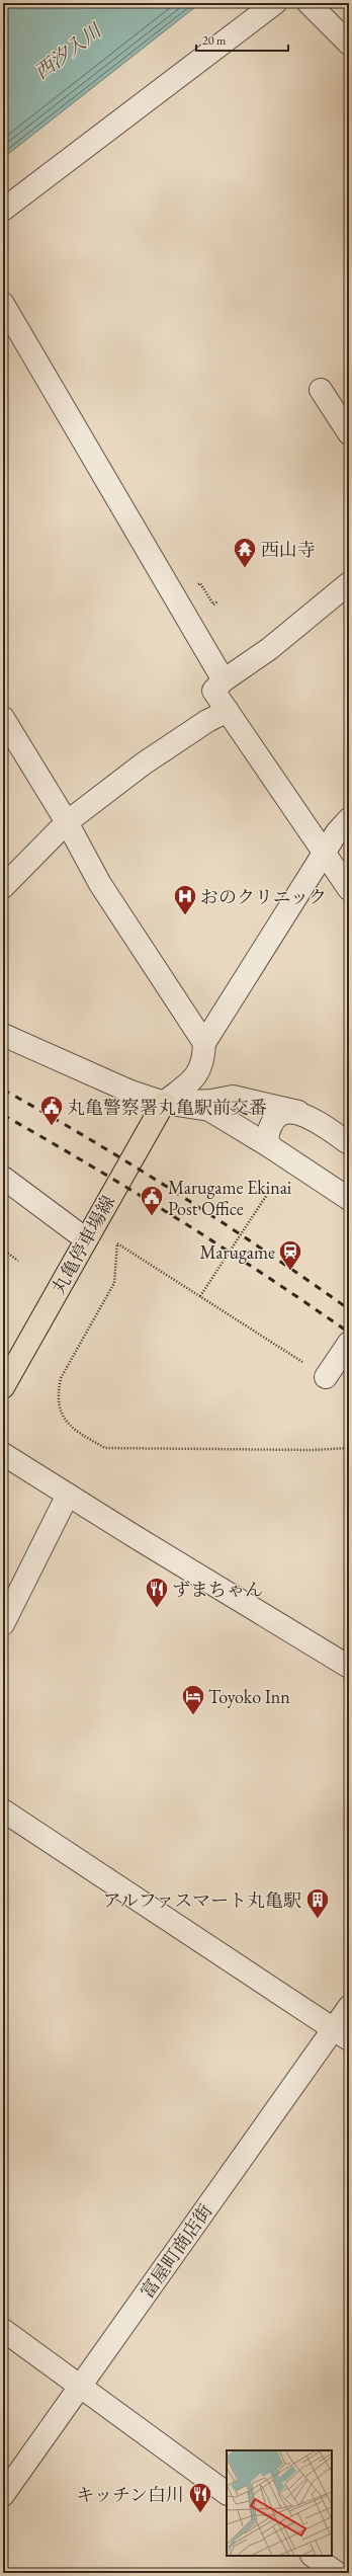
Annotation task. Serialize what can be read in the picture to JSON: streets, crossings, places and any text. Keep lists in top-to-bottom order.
{
  "streets": {
    "main road": ["丸亀停車場線"],
    "street": ["富屋町商店街"]
  },
  "water": ["西汐入川"],
  "places": {
    "temple": ["西山寺"],
    "hospital": ["おのクリニック"],
    "public building": ["丸亀警察署丸亀駅前交番", "Marugame Ekinai Post Office"],
    "station": ["Marugame"],
    "restaurant": ["ずまちゃん", "キッチン白川"],
    "hotel": ["Toyoko Inn"],
    "building": ["アルファスマート丸亀駅"]
  },
  "scale_bar": "20 m"
}
